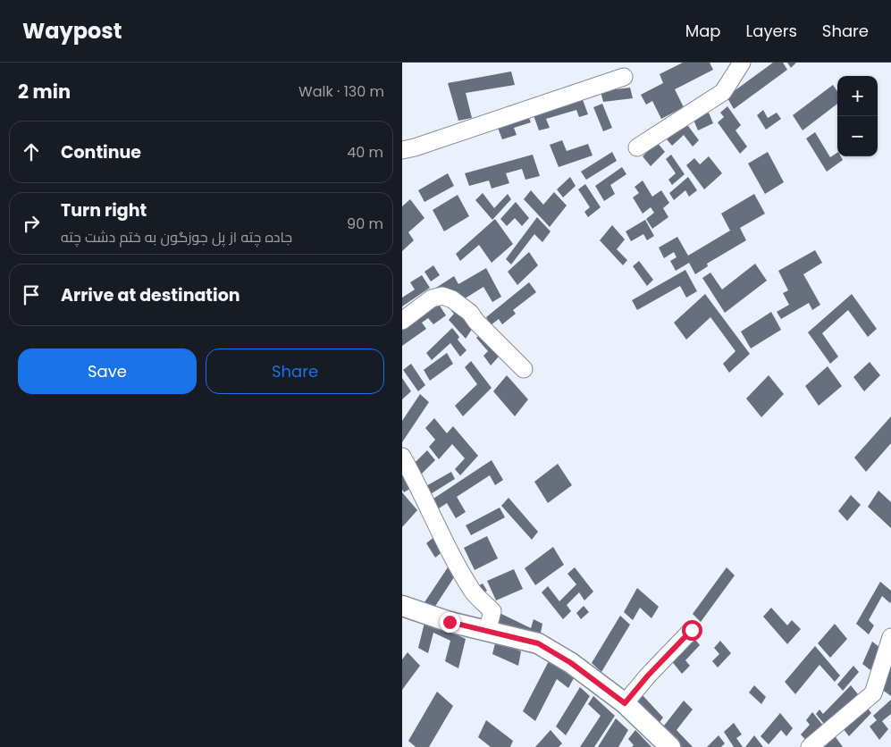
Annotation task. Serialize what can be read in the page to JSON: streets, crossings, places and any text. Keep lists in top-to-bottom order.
{
  "page": {
    "header": "Waypost",
    "nav": ["Map", "Layers", "Share"],
    "heading": ["2 min", "Walk · 130 m"],
    "map_buttons": ["+", "−"],
    "list": [
      ["Continue", "40 m"],
      ["Turn right", "جاده چته از پل جوزگون به ختم دشت چته", "90 m"],
      "Arrive at destination"
    ],
    "buttons": ["Save", "Share"]
  }
}
